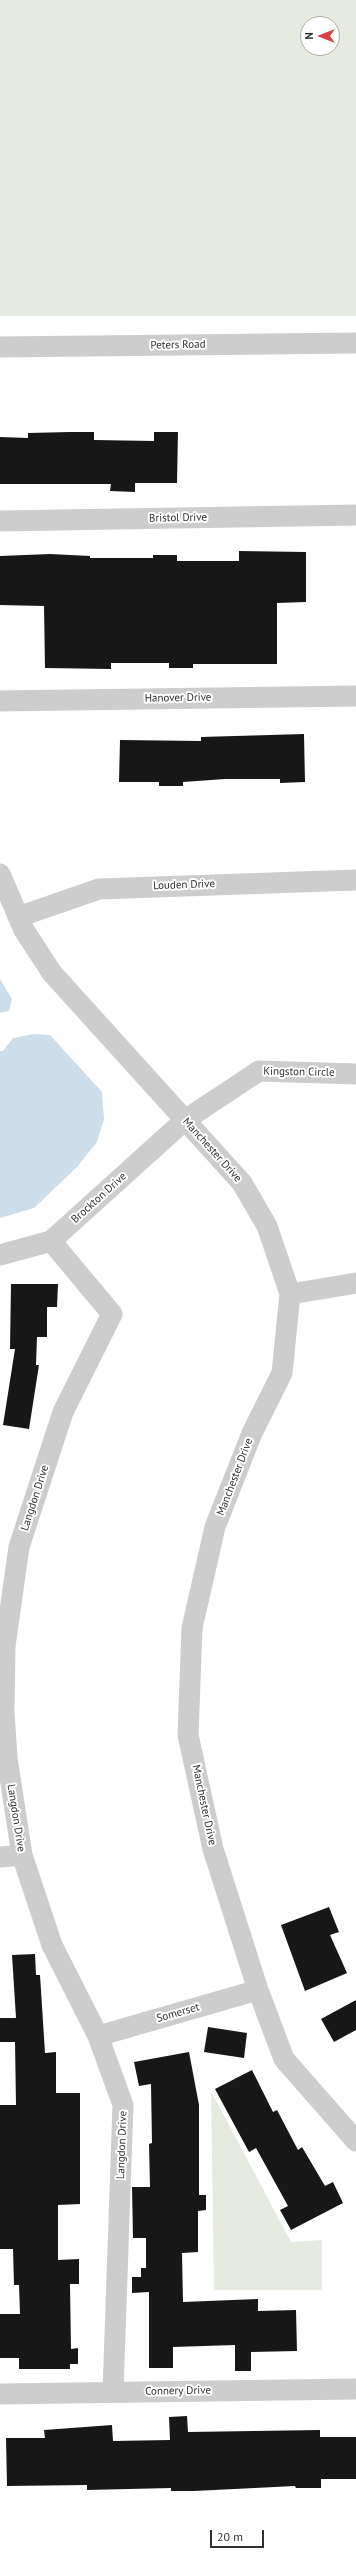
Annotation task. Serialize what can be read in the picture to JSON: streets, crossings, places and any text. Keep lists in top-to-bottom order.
{
  "streets": {
    "street": [
      "Peters Road",
      "Bristol Drive",
      "Hanover Drive",
      "Louden Drive",
      "Kingston Circle",
      "Manchester Drive",
      "Brockton Drive",
      "Langdon Drive",
      "Somerset",
      "Connery Drive"
    ]
  },
  "crossings": [
    ["Louden Drive", "Manchester Drive"],
    ["Kingston Circle", "Manchester Drive"],
    ["Kingston Circle", "Brockton Drive"],
    ["Manchester Drive", "Brockton Drive"],
    ["Manchester Drive", "Somerset"],
    ["Brockton Drive", "Langdon Drive"],
    ["Langdon Drive", "Somerset"],
    ["Langdon Drive", "Connery Drive"]
  ],
  "scale_bar": "20 m",
  "north": "left"
}
